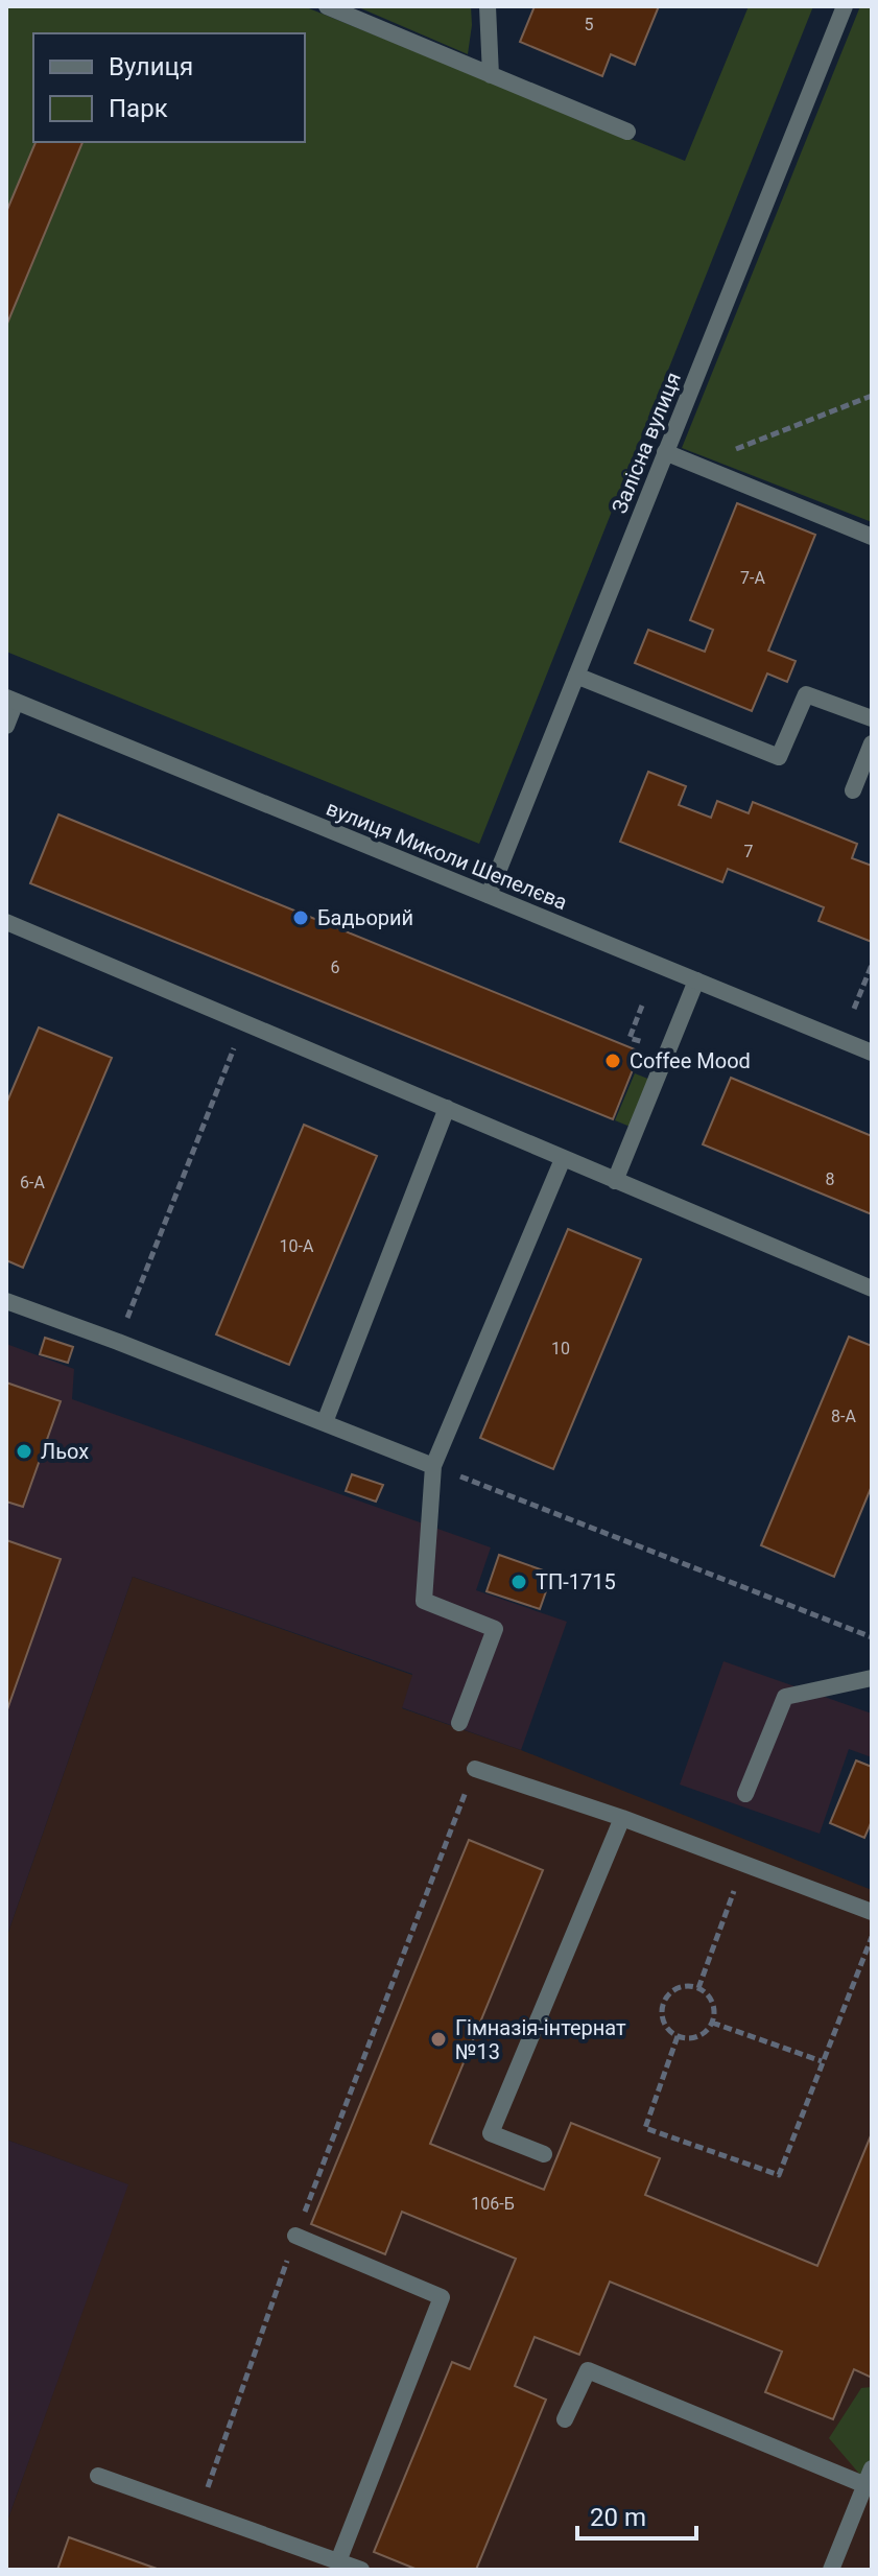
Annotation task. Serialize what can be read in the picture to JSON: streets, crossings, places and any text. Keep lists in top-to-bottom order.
{
  "streets": {
    "street": ["Залісна вулиця", "вулиця Миколи Шепелєва"]
  },
  "crossings": [
    ["Залісна вулиця", "вулиця Миколи Шепелєва"]
  ],
  "places": [
    "Бадьорий",
    "Coffee Mood",
    "Льох",
    "ТП-1715",
    "Гімназія-інтернат №13"
  ],
  "house_numbers": [
    "5",
    "7-А",
    "7",
    "6",
    "8",
    "6-А",
    "10-А",
    "10",
    "8-А",
    "106-Б"
  ],
  "legend": ["Вулиця", "Парк"],
  "scale_bar": "20 m"
}
